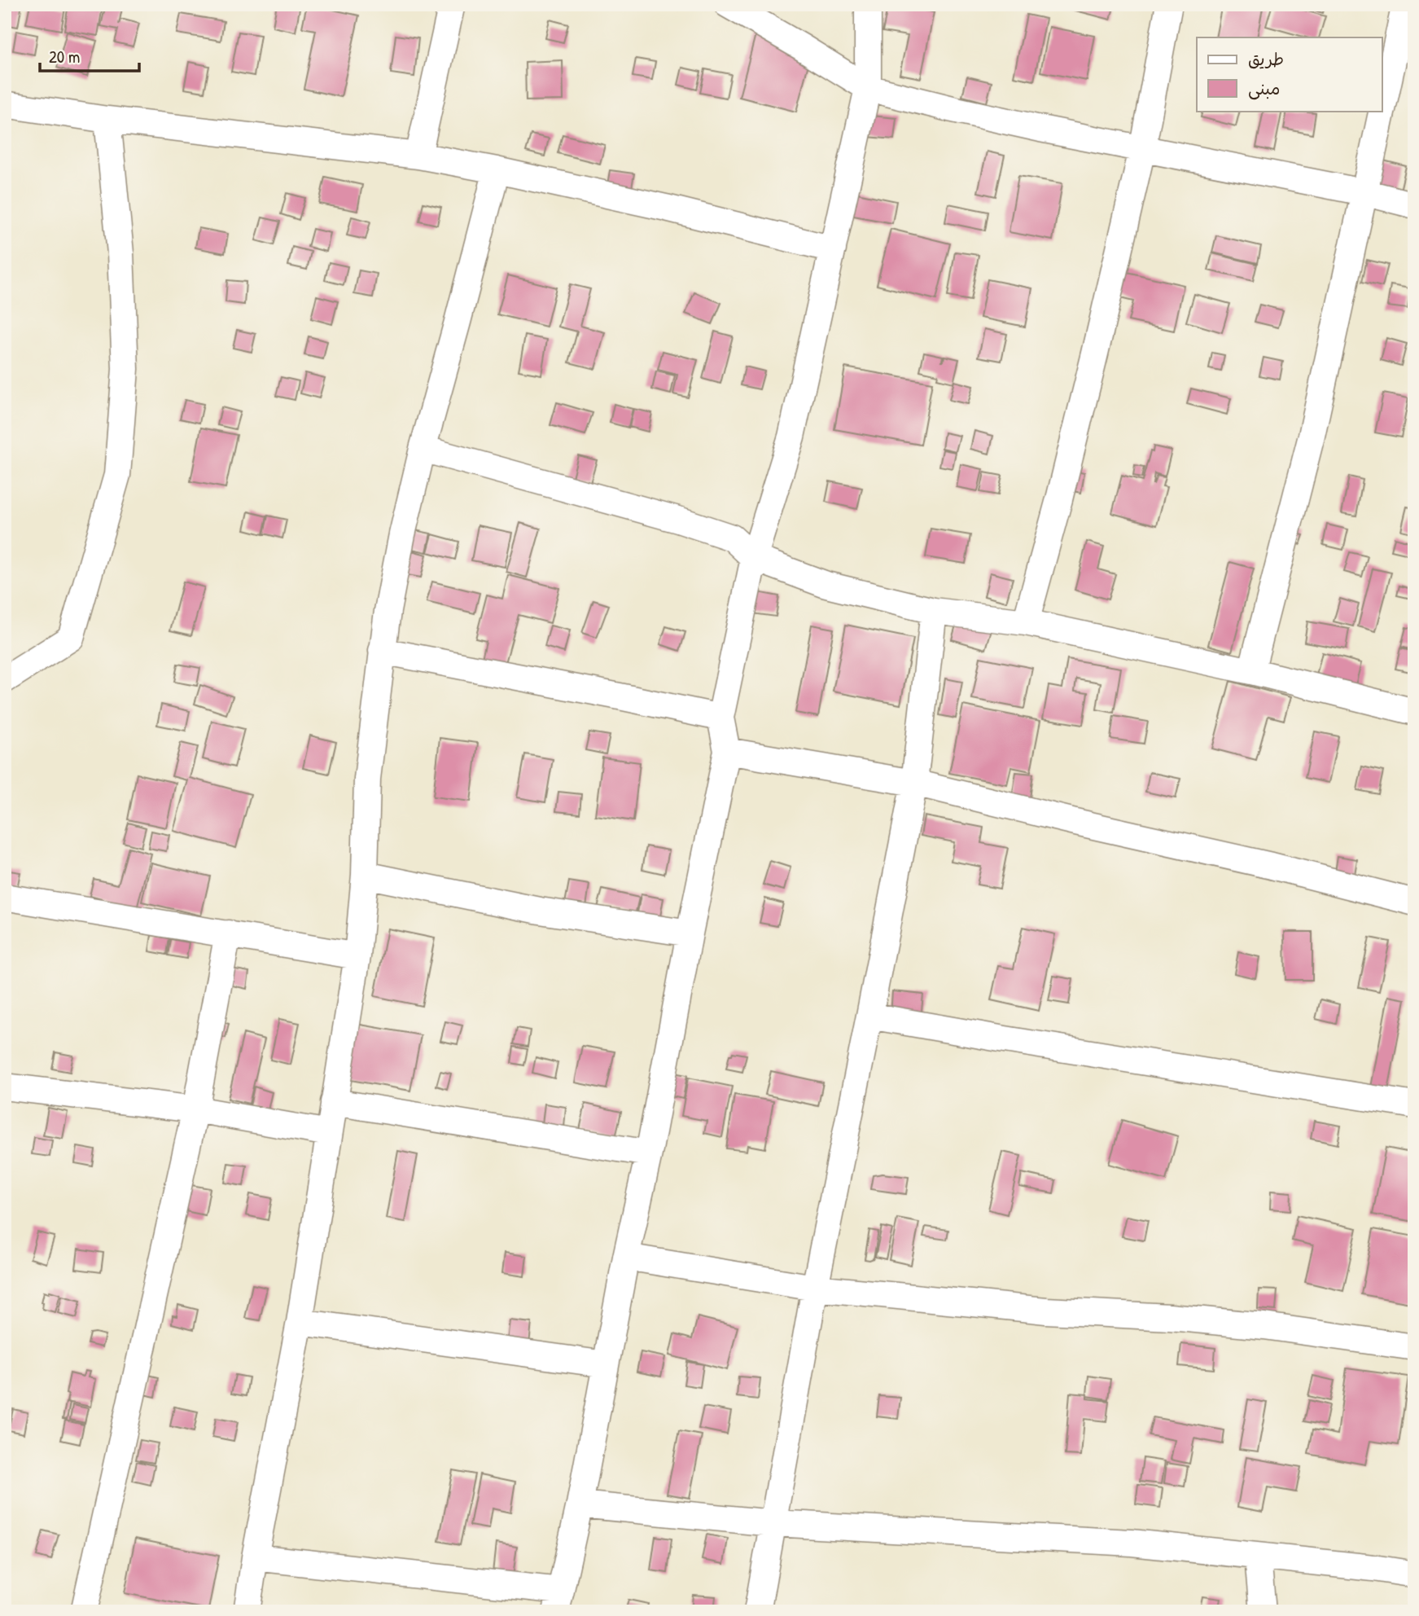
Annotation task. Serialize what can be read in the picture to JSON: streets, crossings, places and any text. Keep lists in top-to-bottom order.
{
  "legend": ["طريق", "مبنى"],
  "scale_bar": "20 m"
}
